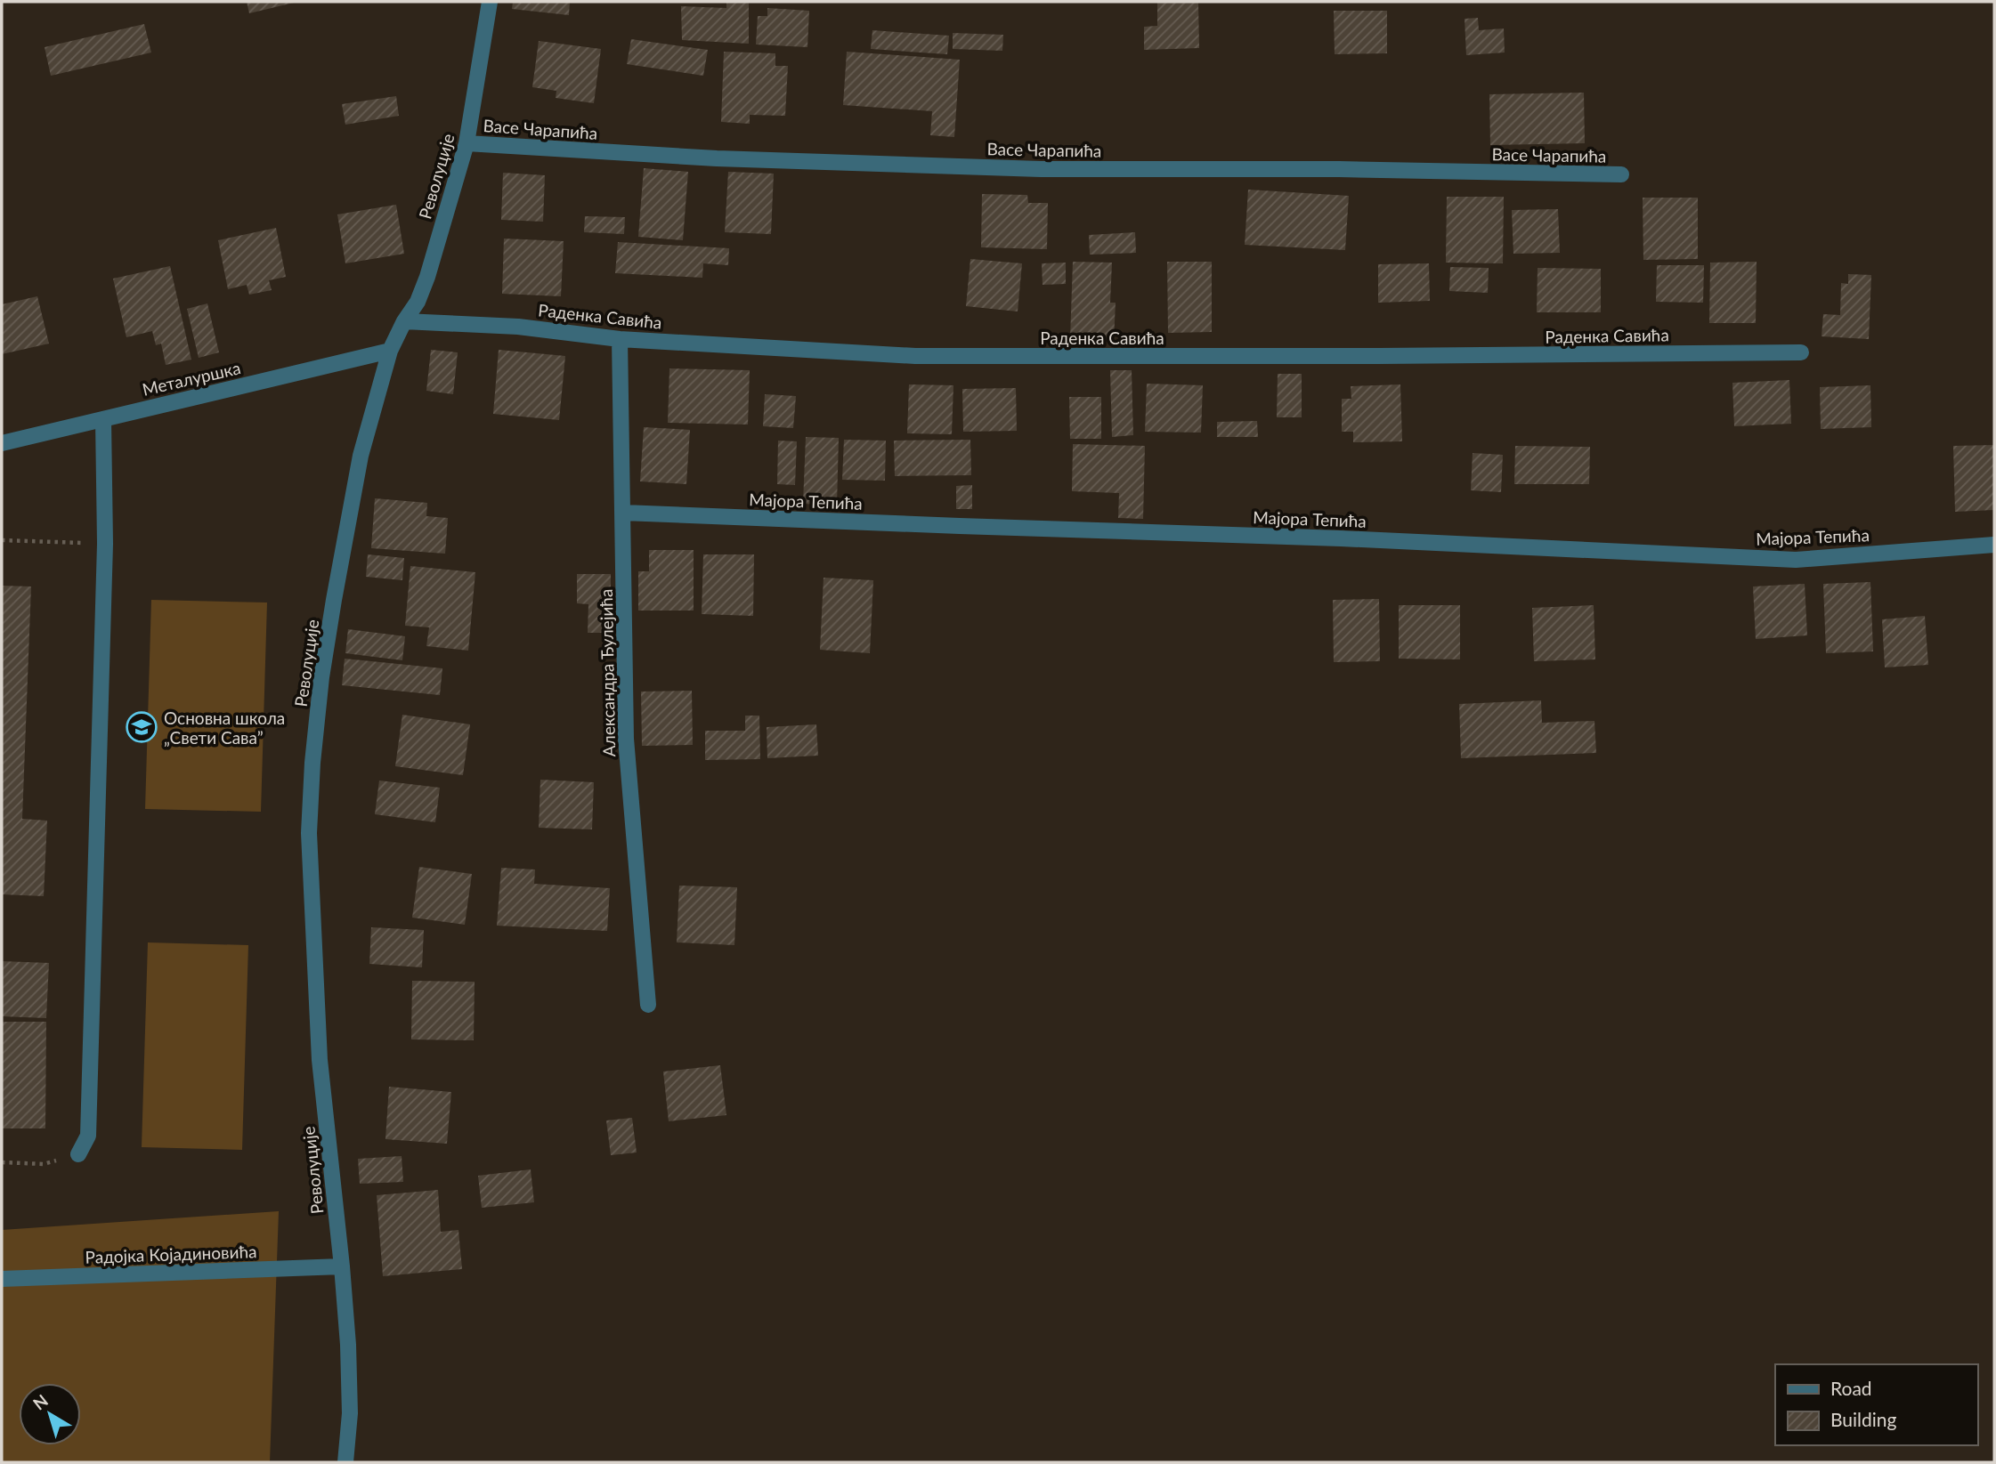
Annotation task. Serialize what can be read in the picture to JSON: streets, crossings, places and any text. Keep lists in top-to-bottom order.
{
  "streets": {
    "street": [
      "Васе Чарапића",
      "Револуције",
      "Раденка Савића",
      "Металуршка",
      "Мајора Тепића",
      "Александра Ђулејића",
      "Радојка Којадиновића"
    ]
  },
  "crossings": [
    ["Васе Чарапића", "Револуције"],
    ["Револуције", "Раденка Савића"],
    ["Револуције", "Металуршка"],
    ["Револуције", "Радојка Којадиновића"],
    ["Раденка Савића", "Александра Ђулејића"],
    ["Мајора Тепића", "Александра Ђулејића"]
  ],
  "places": {
    "school or university": ["Основна школа „Свети Сава”"]
  },
  "legend": ["Road", "Building"],
  "north": "top left"
}
